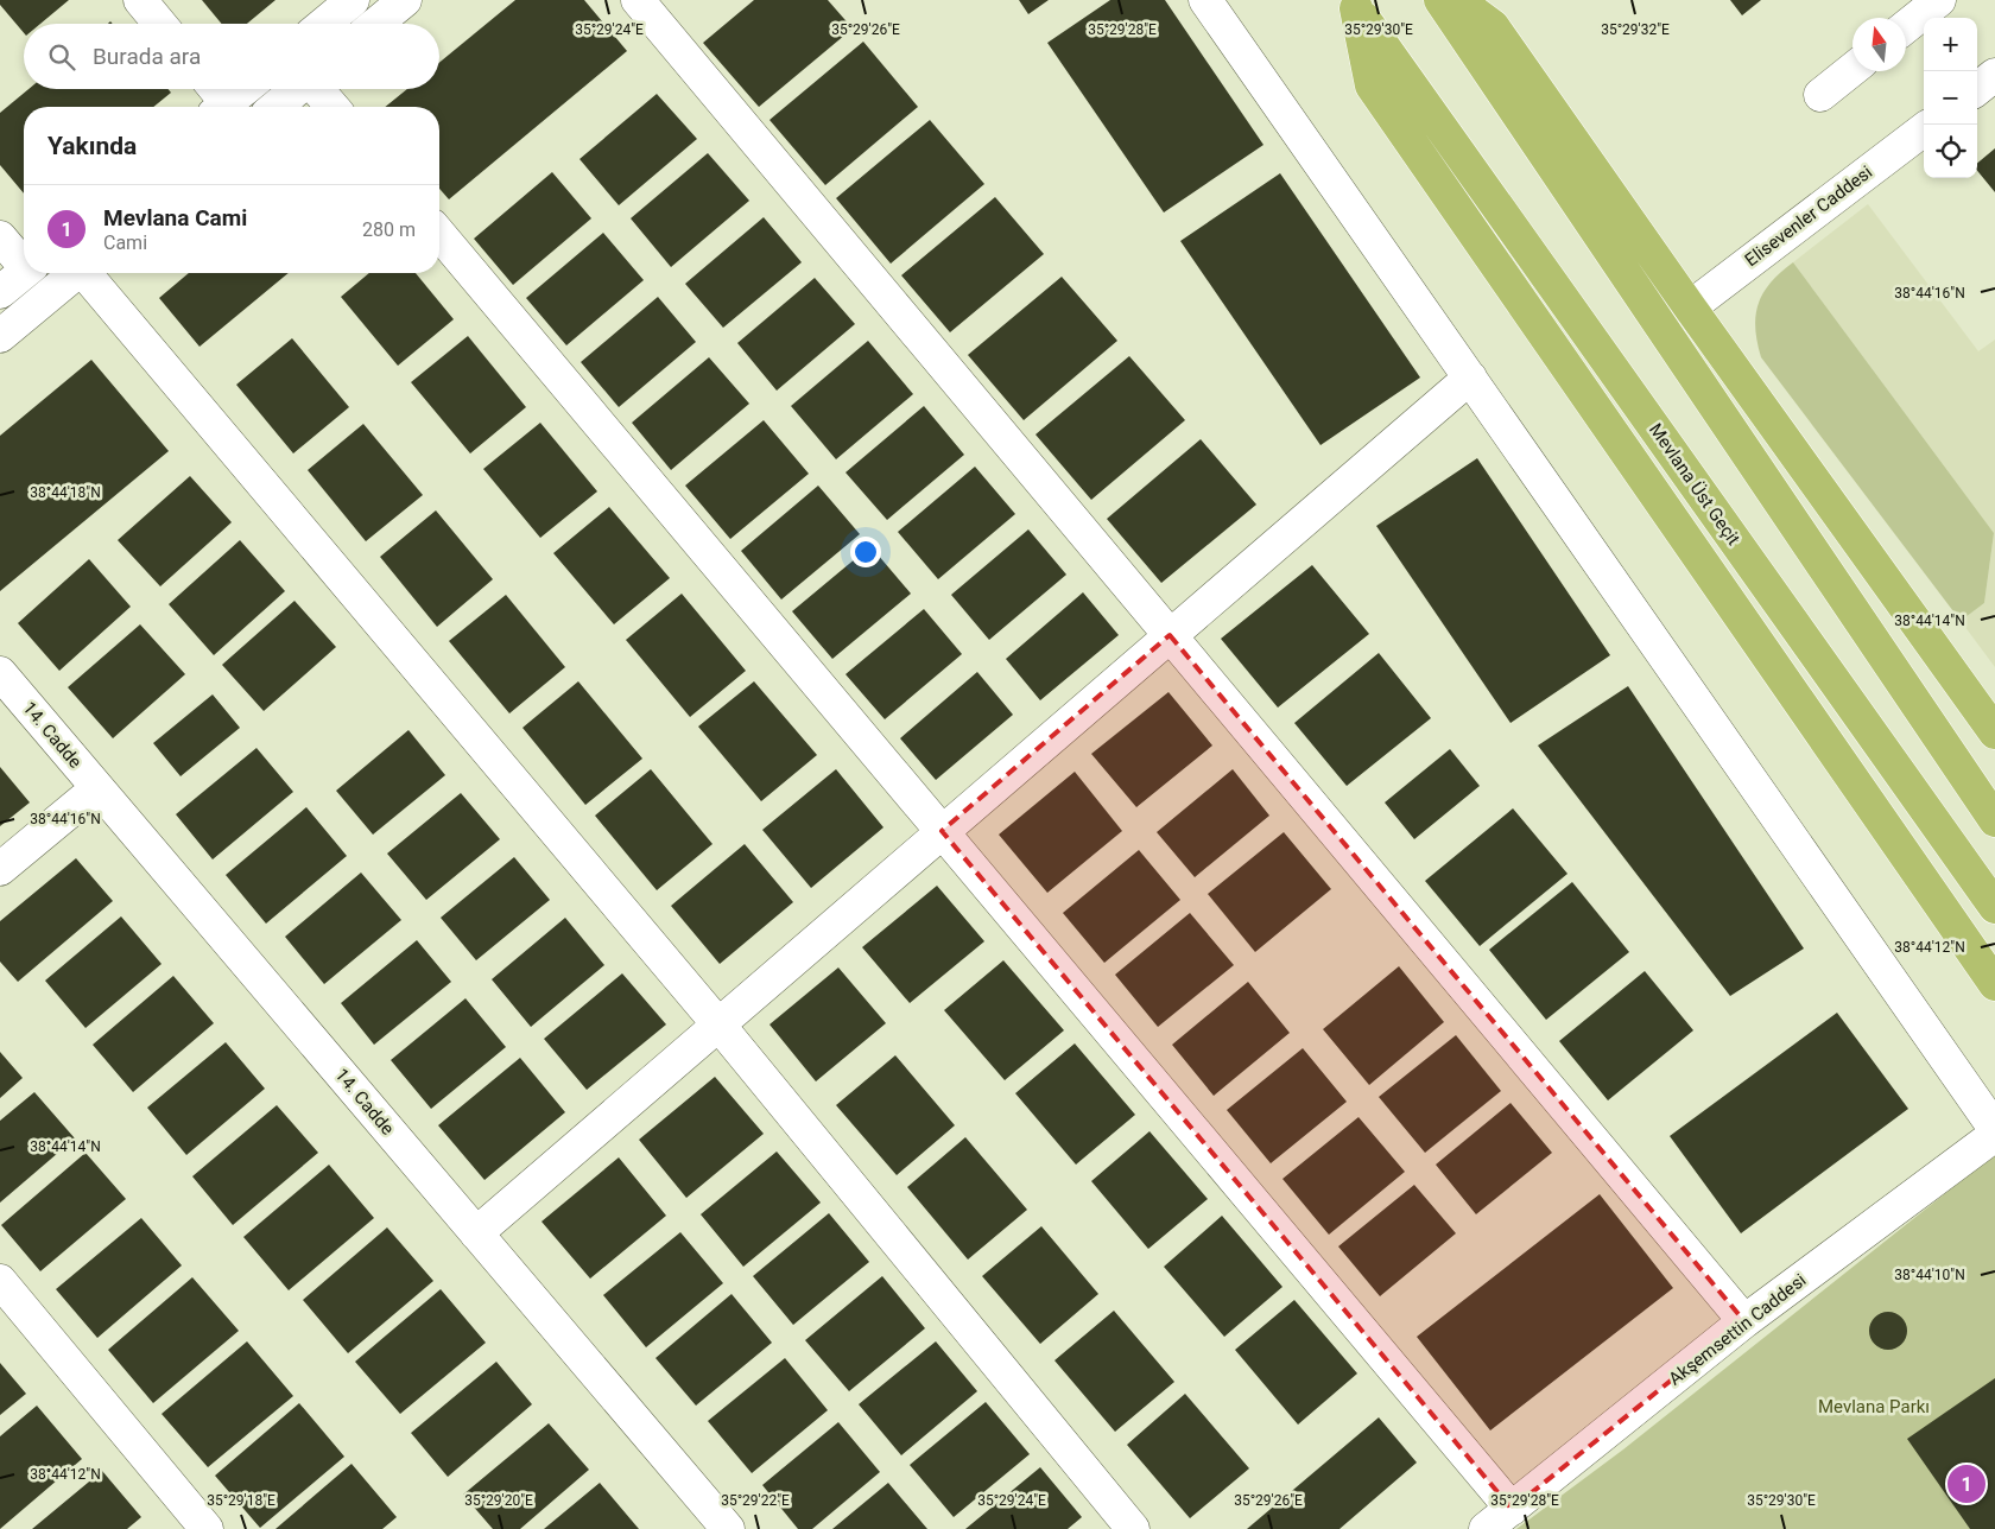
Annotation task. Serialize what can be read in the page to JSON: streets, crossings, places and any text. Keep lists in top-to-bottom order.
{
  "streets": {
    "highway": ["Mevlana Üst Geçit"],
    "street": ["Elisevenler Caddesi", "14. Cadde", "Akşemsettin Caddesi"]
  },
  "parks": ["Mevlana Parkı"],
  "north": "top",
  "page": {
    "map_buttons": ["+", "−"],
    "search": "Burada ara",
    "heading": "Yakında",
    "list": [
      {
        "mark": "1",
        "name": "Mevlana Cami",
        "note": "Cami",
        "value": "280 m"
      }
    ],
    "pins": "1"
  },
  "coordinates": [
    "35°29'24\"E",
    "35°29'26\"E",
    "35°29'28\"E",
    "35°29'30\"E",
    "35°29'32\"E",
    "38°44'16\"N",
    "38°44'18\"N",
    "38°44'14\"N",
    "38°44'12\"N",
    "38°44'10\"N",
    "35°29'18\"E",
    "35°29'20\"E",
    "35°29'22\"E"
  ]
}
